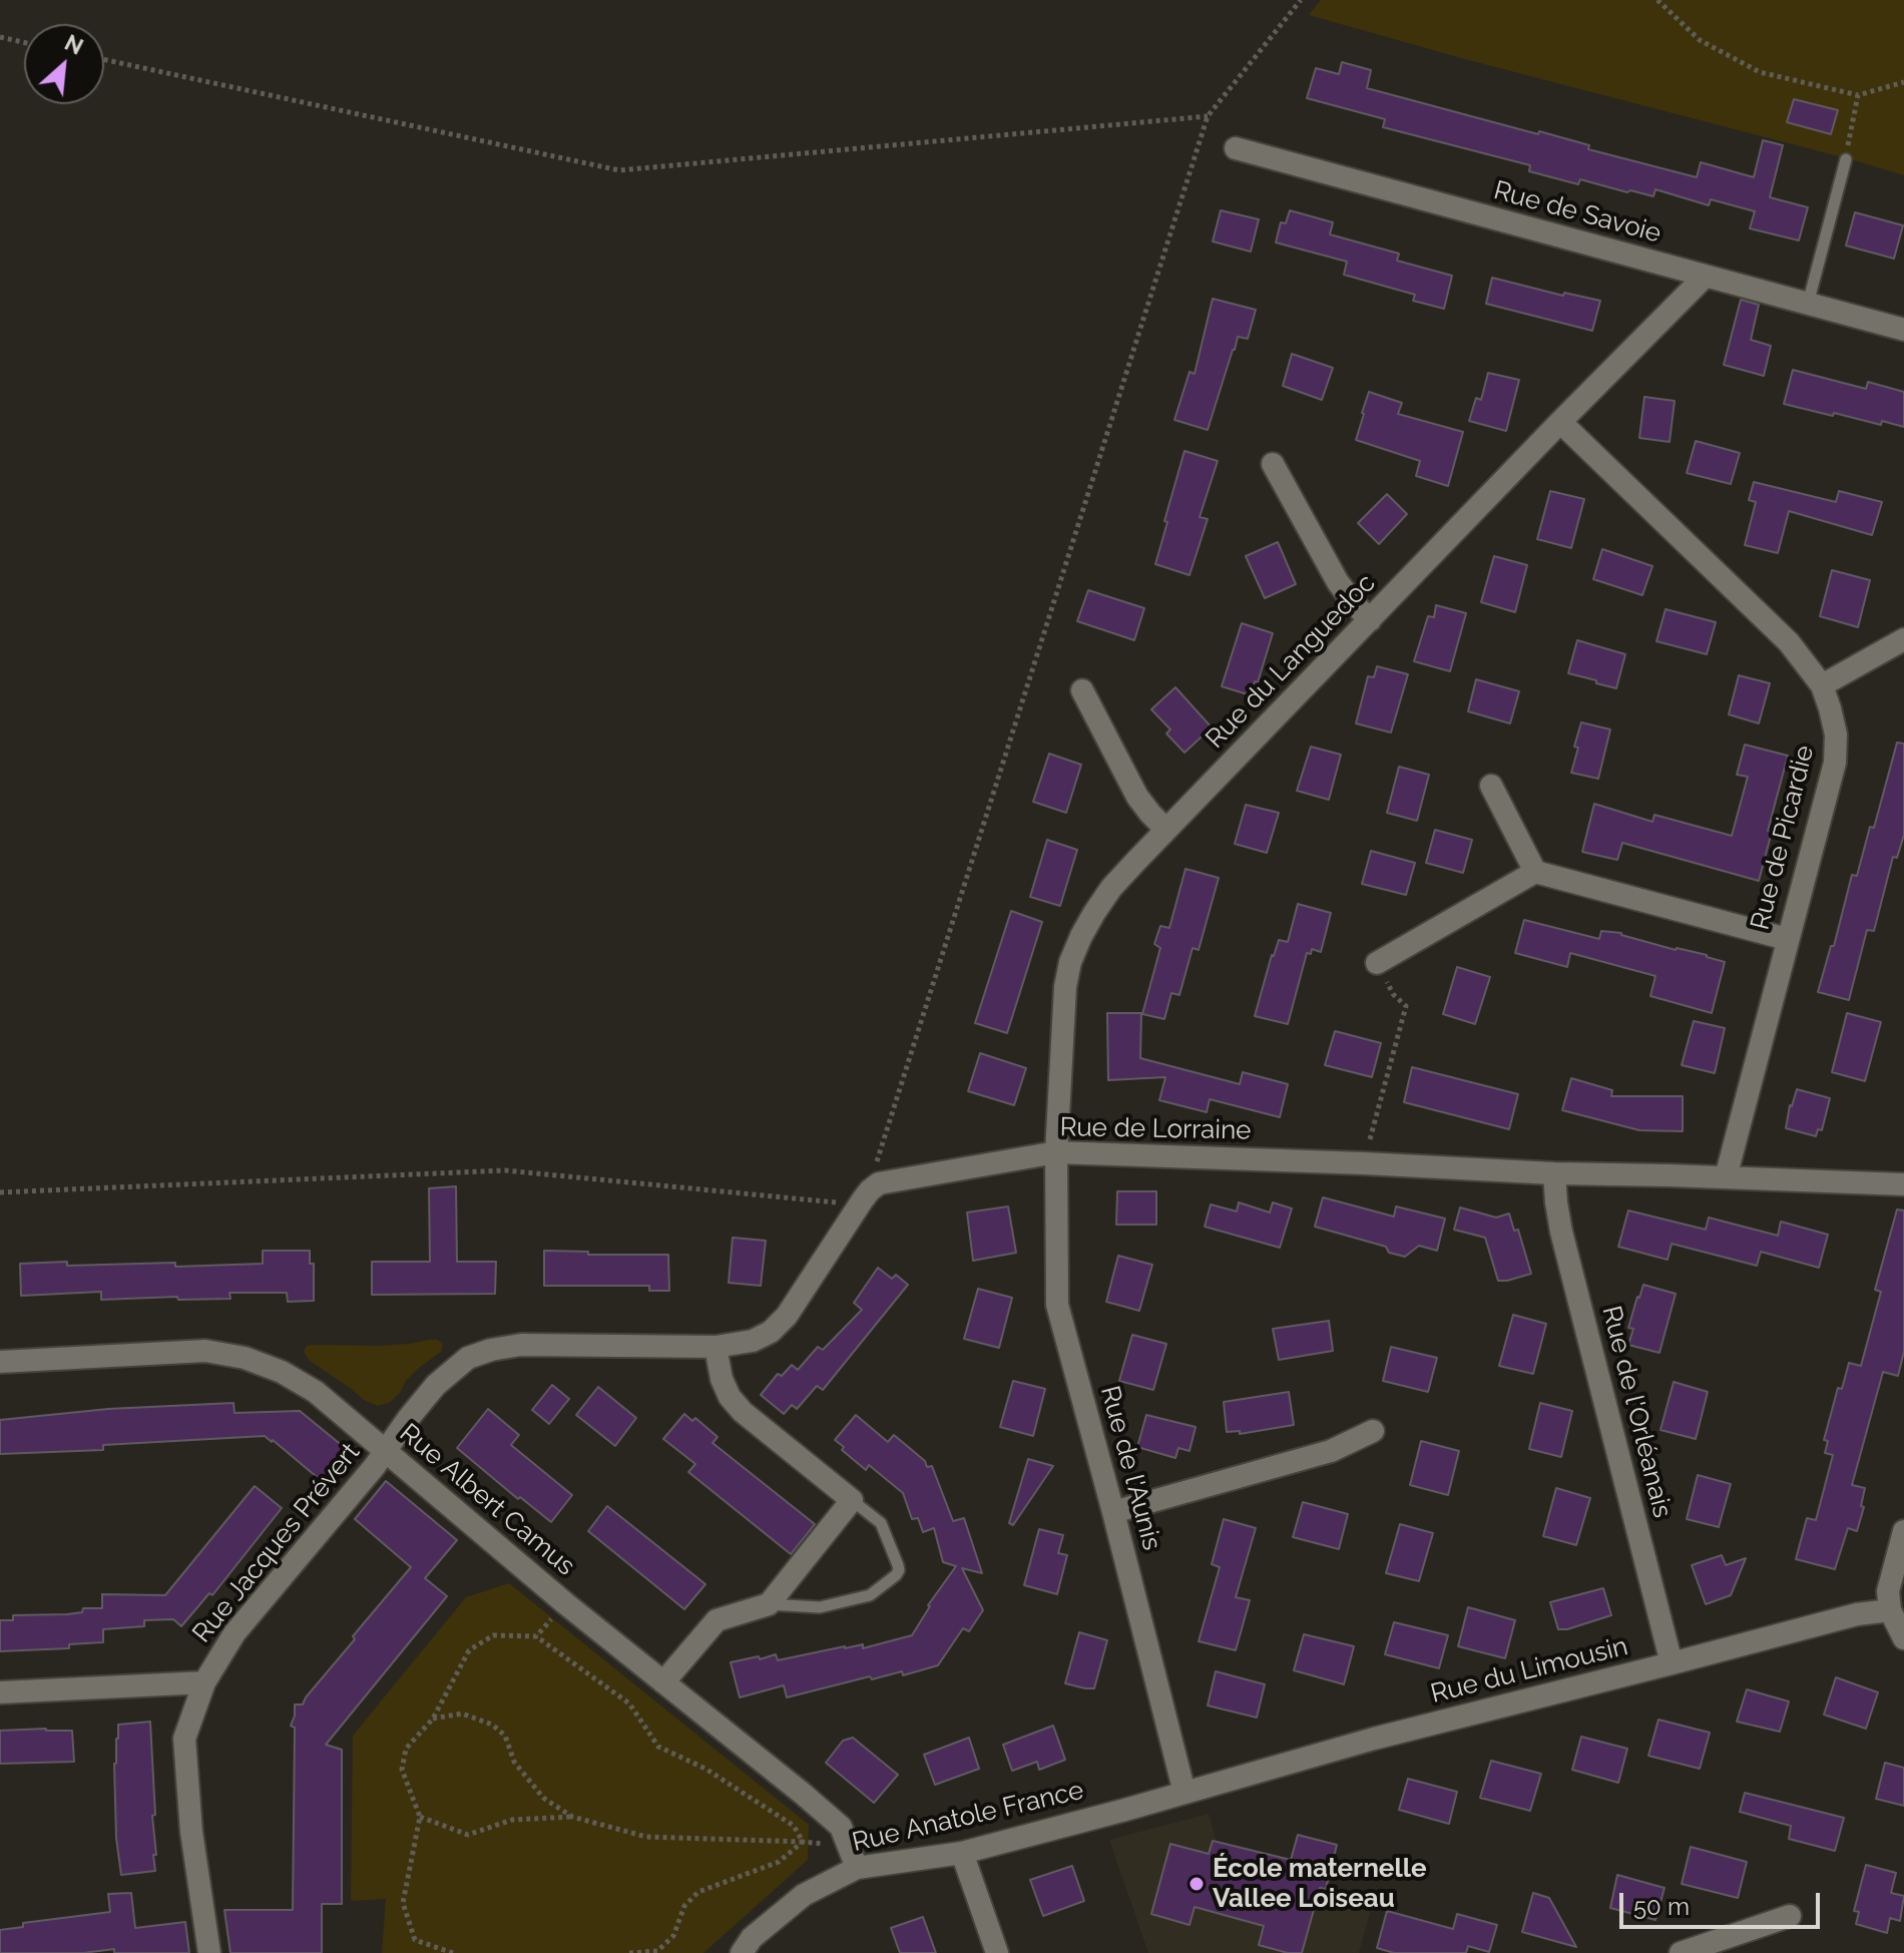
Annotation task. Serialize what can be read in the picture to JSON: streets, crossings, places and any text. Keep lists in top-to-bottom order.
{
  "streets": {
    "street": [
      "Rue de Savoie",
      "Rue du Languedoc",
      "Rue de Picardie",
      "Rue de Lorraine",
      "Rue de l'Orléanais",
      "Rue de l'Aunis",
      "Rue Albert Camus",
      "Rue Jacques Prévert",
      "Rue du Limousin",
      "Rue Anatole France"
    ]
  },
  "crossings": [
    ["Rue de Savoie", "Rue du Languedoc"],
    ["Rue du Languedoc", "Rue de Picardie"],
    ["Rue du Languedoc", "Rue de Lorraine"],
    ["Rue du Languedoc", "Rue de l'Aunis"],
    ["Rue de Picardie", "Rue de Lorraine"],
    ["Rue de Lorraine", "Rue de l'Orléanais"],
    ["Rue de Lorraine", "Rue de l'Aunis"],
    ["Rue de Lorraine", "Rue Albert Camus"],
    ["Rue de Lorraine", "Rue Jacques Prévert"],
    ["Rue de l'Orléanais", "Rue du Limousin"],
    ["Rue de l'Aunis", "Rue du Limousin"],
    ["Rue de l'Aunis", "Rue Anatole France"],
    ["Rue Albert Camus", "Rue Jacques Prévert"],
    ["Rue Albert Camus", "Rue Anatole France"],
    ["Rue du Limousin", "Rue Anatole France"]
  ],
  "places": ["École maternelle Vallee Loiseau"],
  "scale_bar": "50 m",
  "north": "top right"
}
